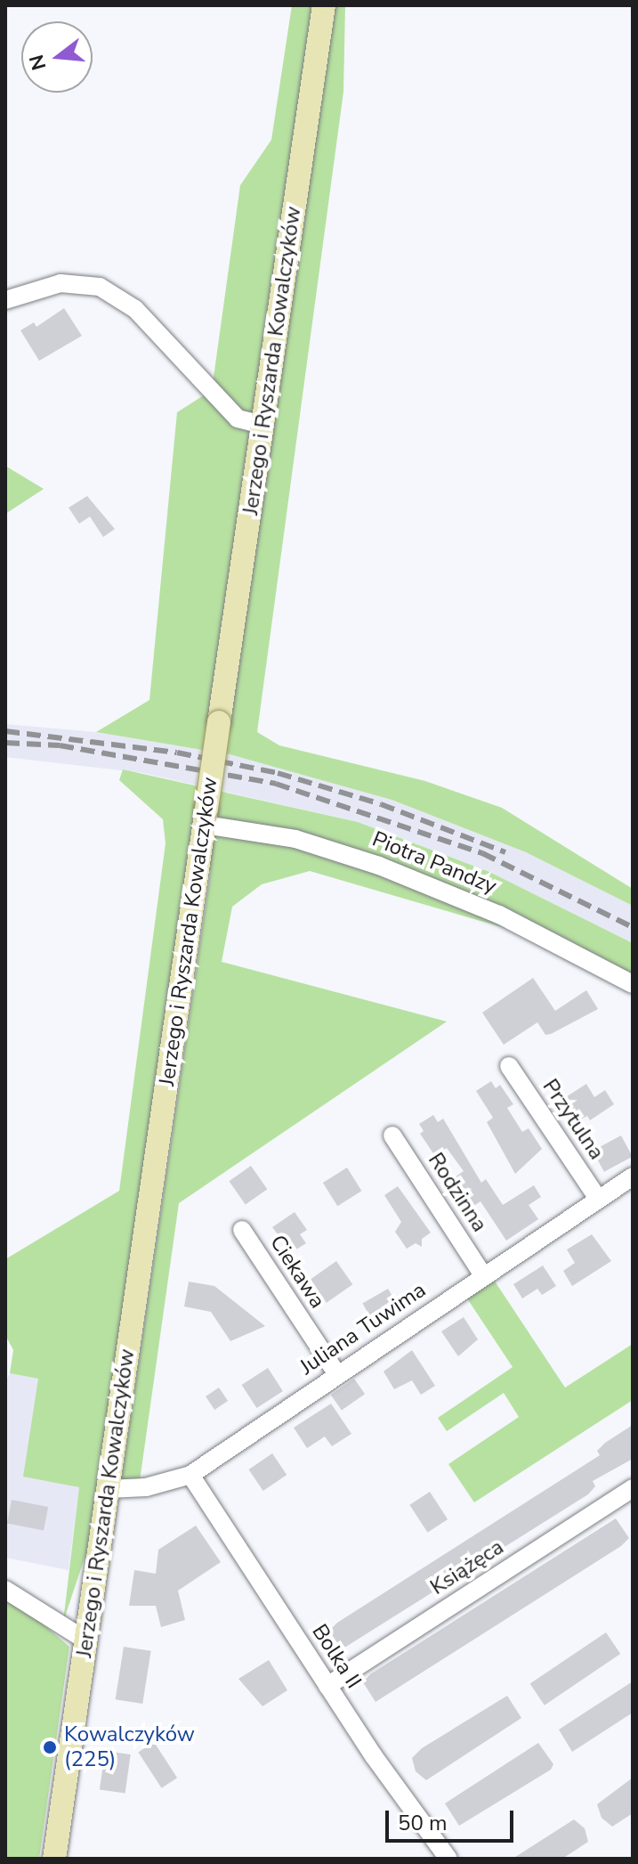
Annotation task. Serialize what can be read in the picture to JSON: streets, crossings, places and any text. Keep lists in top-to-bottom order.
{
  "streets": {
    "main road": ["Jerzego i Ryszarda Kowalczyków"],
    "street": [
      "Piotra Pandzy",
      "Przytulna",
      "Rodzinna",
      "Ciekawa",
      "Juliana Tuwima",
      "Książęca",
      "Bolka II"
    ]
  },
  "crossings": [
    ["Jerzego i Ryszarda Kowalczyków", "Piotra Pandzy"],
    ["Jerzego i Ryszarda Kowalczyków", "Juliana Tuwima"],
    ["Przytulna", "Juliana Tuwima"],
    ["Rodzinna", "Juliana Tuwima"],
    ["Ciekawa", "Juliana Tuwima"],
    ["Juliana Tuwima", "Bolka II"],
    ["Książęca", "Bolka II"]
  ],
  "places": ["Kowalczyków (225)"],
  "scale_bar": "50 m",
  "north": "left"
}
